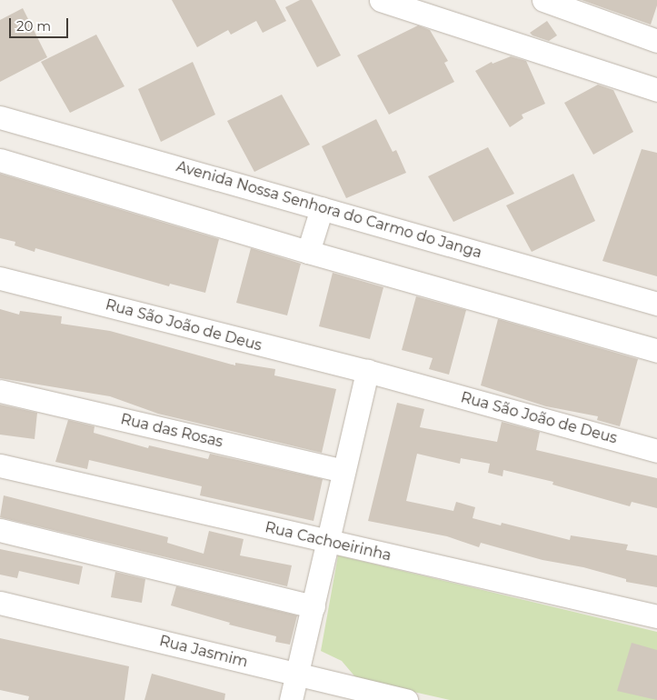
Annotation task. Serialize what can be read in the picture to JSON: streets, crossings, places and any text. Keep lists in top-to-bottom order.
{
  "streets": {
    "street": [
      "Avenida Nossa Senhora do Carmo do Janga",
      "Rua São João de Deus",
      "Rua das Rosas",
      "Rua Cachoeirinha",
      "Rua Jasmim"
    ]
  },
  "scale_bar": "20 m"
}
